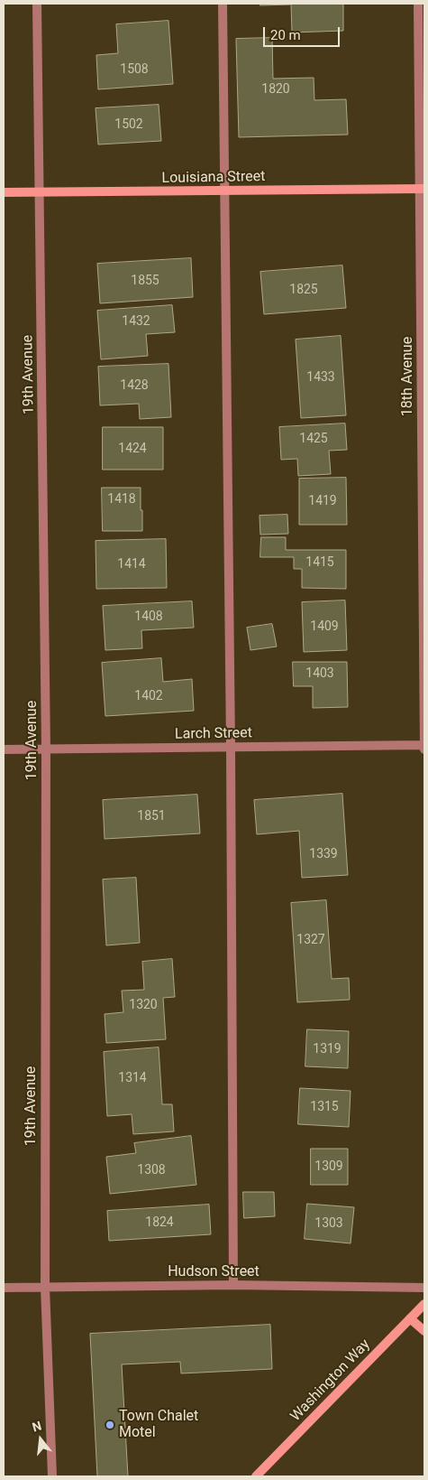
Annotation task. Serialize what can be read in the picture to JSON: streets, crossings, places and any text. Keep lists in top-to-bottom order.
{
  "streets": {
    "street": [
      "Louisiana Street",
      "19th Avenue",
      "18th Avenue",
      "Larch Street",
      "Hudson Street",
      "Washington Way"
    ]
  },
  "crossings": [
    ["Louisiana Street", "19th Avenue"],
    ["Louisiana Street", "18th Avenue"],
    ["19th Avenue", "Larch Street"],
    ["19th Avenue", "Hudson Street"],
    ["18th Avenue", "Larch Street"]
  ],
  "places": ["Town Chalet Motel"],
  "house_numbers": [
    "1508",
    "1820",
    "1502",
    "1855",
    "1825",
    "1432",
    "1433",
    "1428",
    "1425",
    "1424",
    "1418",
    "1419",
    "1415",
    "1414",
    "1408",
    "1409",
    "1403",
    "1402",
    "1851",
    "1339",
    "1327",
    "1320",
    "1319",
    "1314",
    "1315",
    "1309",
    "1308",
    "1824",
    "1303"
  ],
  "scale_bar": "20 m",
  "north": "top"
}
